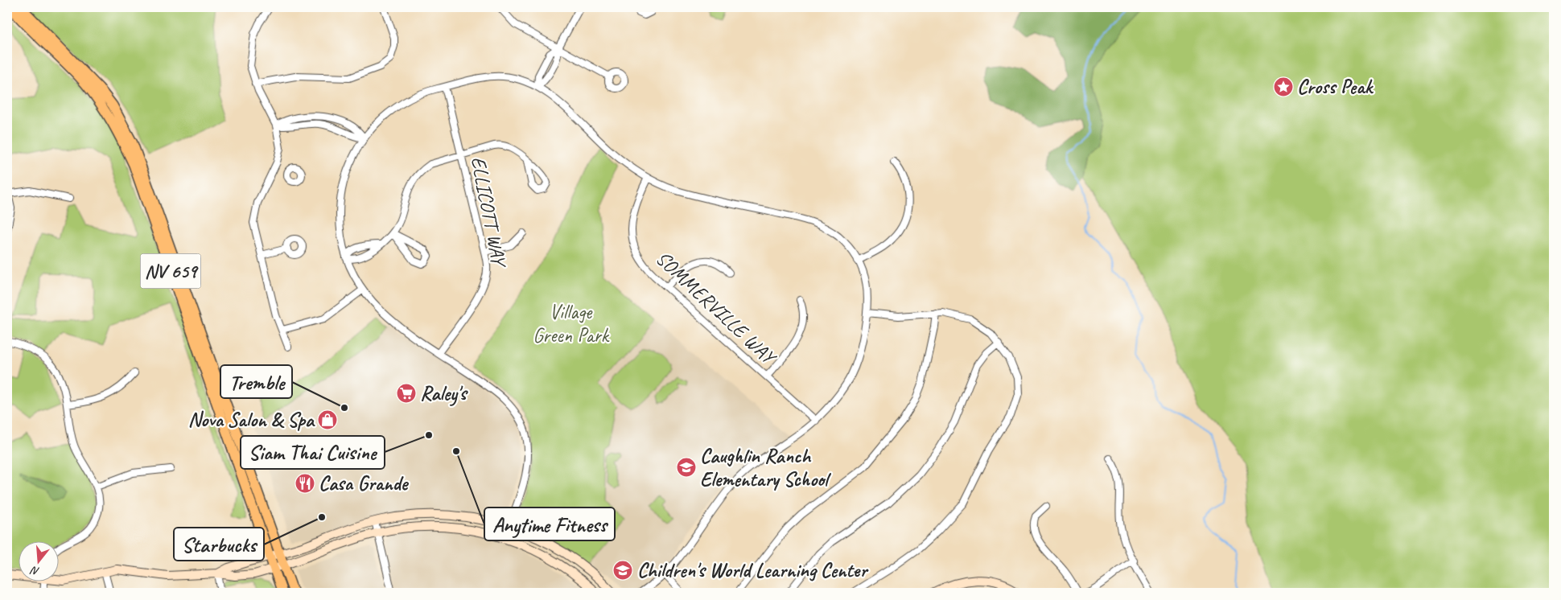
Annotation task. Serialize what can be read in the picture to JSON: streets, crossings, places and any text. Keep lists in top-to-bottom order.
{
  "streets": {
    "main road": ["NV 659"],
    "street": ["ELLICOTT WAY", "SOMMERVILLE WAY"]
  },
  "parks": ["Village Green Park"],
  "places": {
    "place": ["Cross Peak"],
    "supermarket": ["Raley's"],
    "other": [
      "Tremble",
      "Siam Thai Cuisine",
      "Anytime Fitness",
      "Starbucks"
    ],
    "shop": ["Nova Salon & Spa"],
    "school or university": ["Caughlin Ranch Elementary School", "Children's World Learning Center"],
    "restaurant": ["Casa Grande"]
  },
  "north": "bottom"
}
